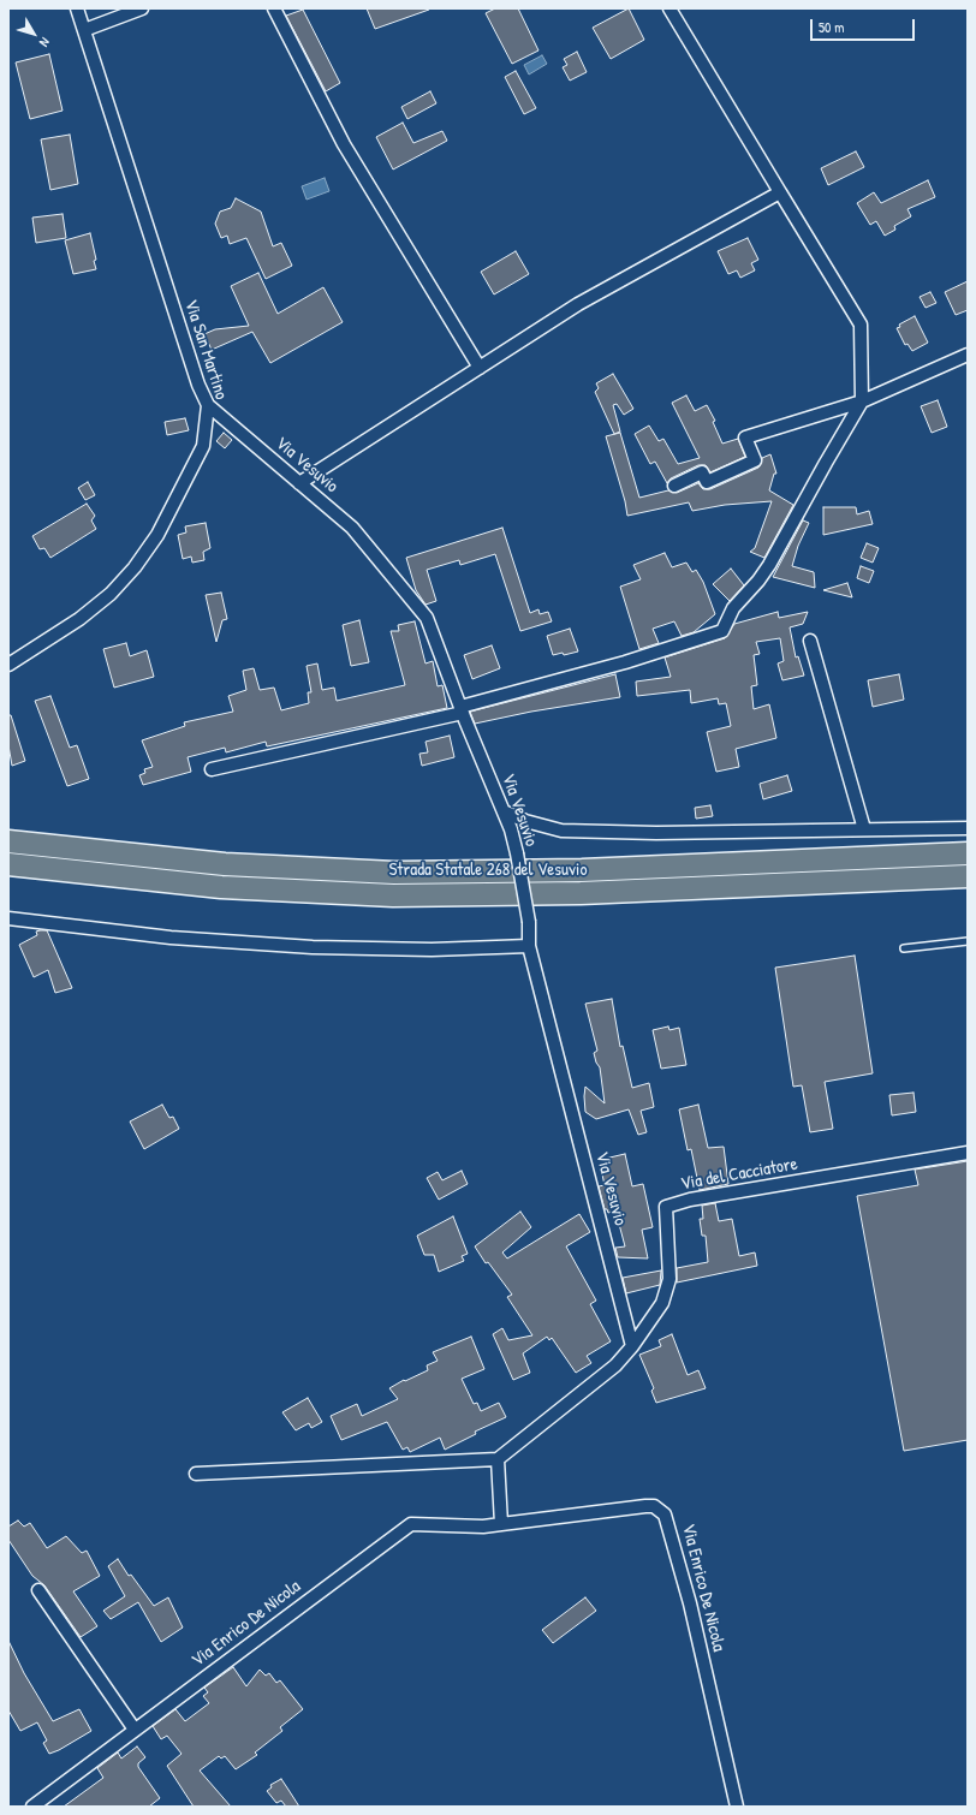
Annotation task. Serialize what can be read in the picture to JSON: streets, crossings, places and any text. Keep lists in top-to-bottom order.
{
  "streets": {
    "highway": ["Strada Statale 268 del Vesuvio"],
    "street": [
      "Via San Martino",
      "Via Vesuvio",
      "Via del Cacciatore",
      "Via Enrico De Nicola"
    ]
  },
  "crossings": [
    ["Via San Martino", "Via Vesuvio"],
    ["Via Vesuvio", "Via del Cacciatore"]
  ],
  "scale_bar": "50 m",
  "north": "bottom right"
}
